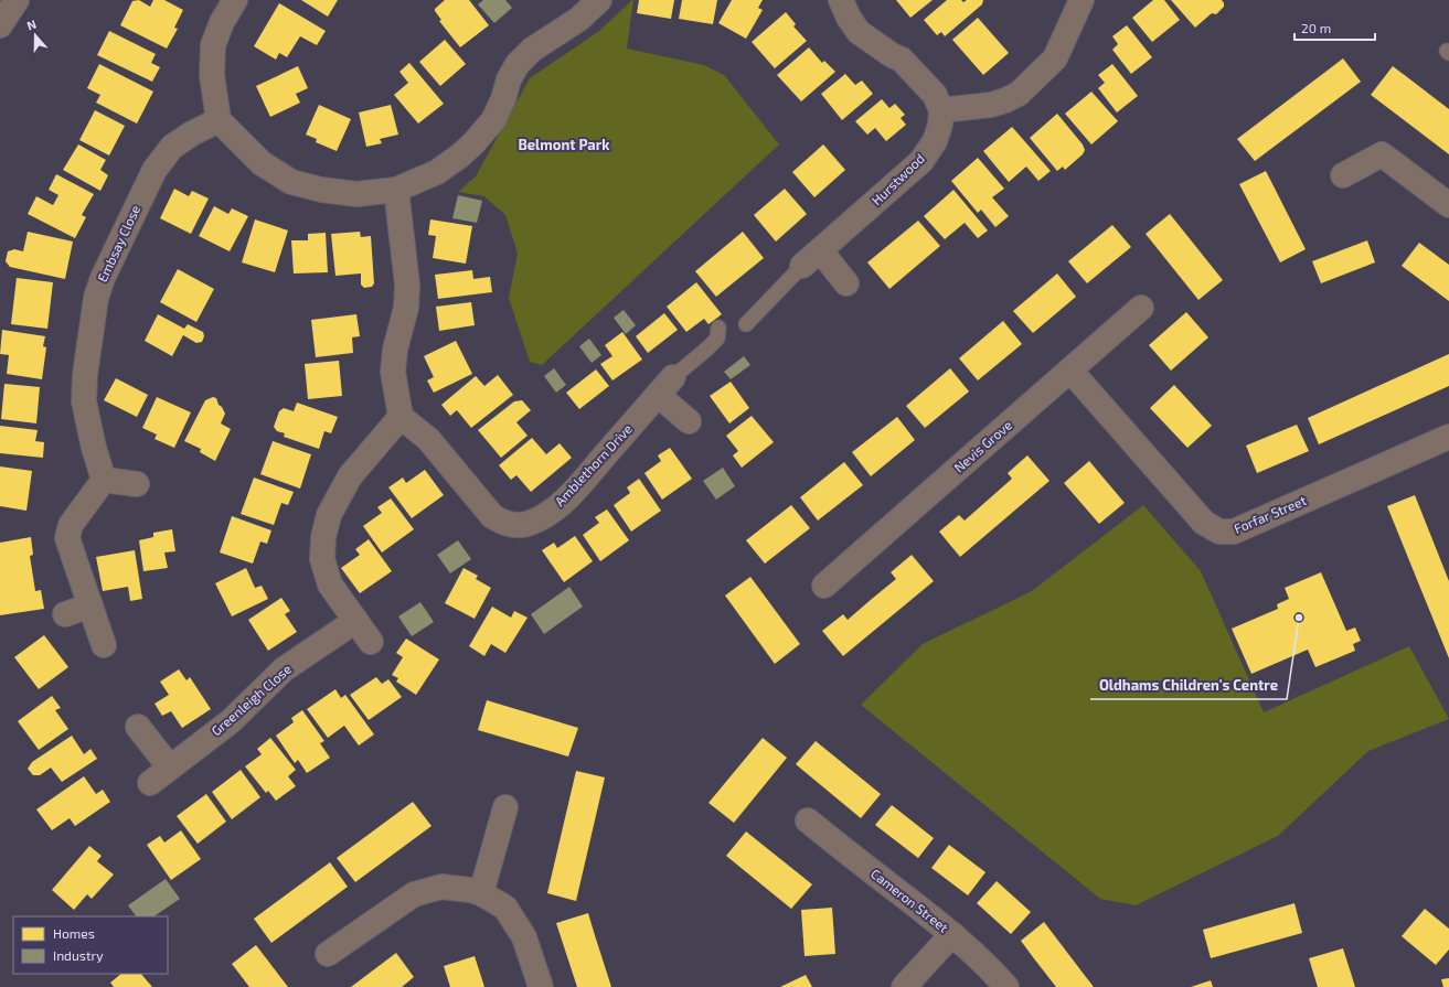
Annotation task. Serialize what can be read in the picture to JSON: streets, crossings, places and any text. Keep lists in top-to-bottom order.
{
  "streets": {
    "street": [
      "Hurstwood",
      "Embsay Close",
      "Nevis Grove",
      "Amblethorn Drive",
      "Forfar Street",
      "Greenleigh Close",
      "Cameron Street"
    ]
  },
  "crossings": [
    ["Nevis Grove", "Forfar Street"]
  ],
  "districts": ["Belmont Park"],
  "places": ["Oldhams Children's Centre"],
  "legend": ["Homes", "Industry"],
  "scale_bar": "20 m",
  "north": "top"
}
